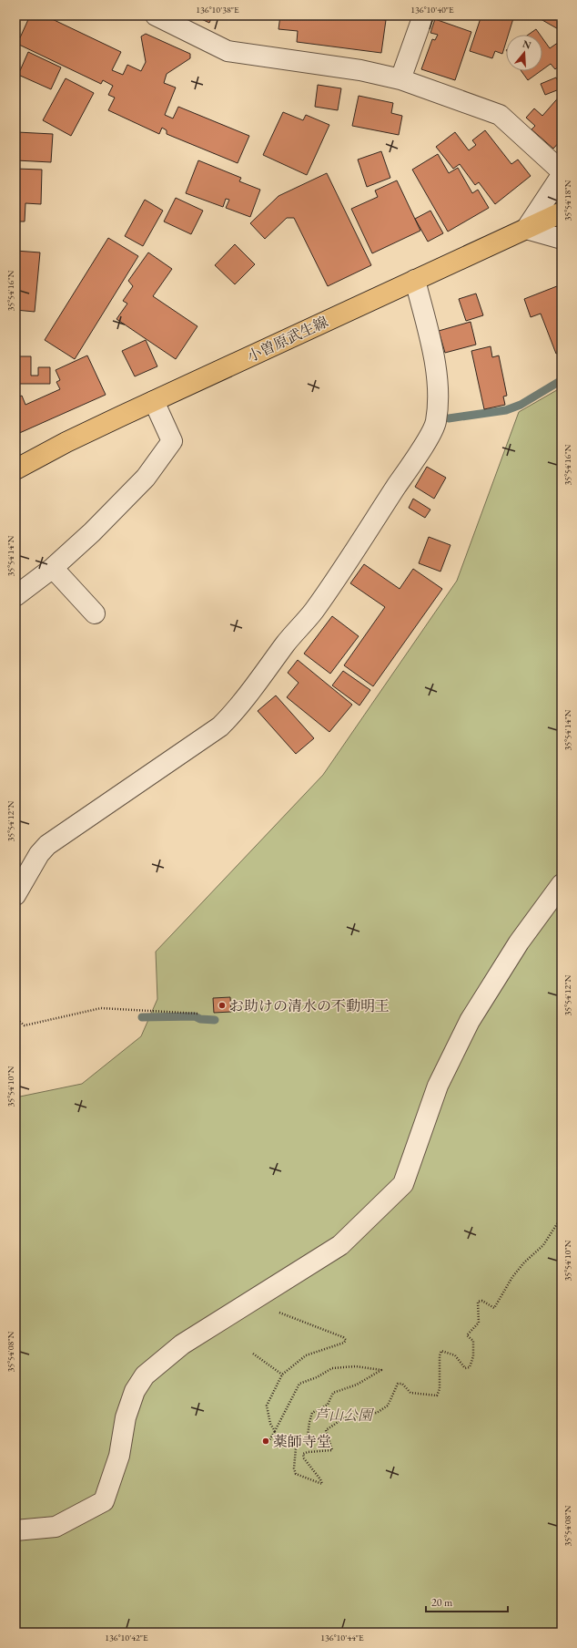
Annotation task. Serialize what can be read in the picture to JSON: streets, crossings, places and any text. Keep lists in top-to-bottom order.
{
  "streets": {
    "main road": ["小曽原武生線"]
  },
  "parks": ["芦山公園"],
  "places": ["お助けの清水の不動明王", "薬師寺堂"],
  "scale_bar": "20 m",
  "north": "top",
  "coordinates": [
    "136°10'38\"E",
    "136°10'40\"E",
    "35°54'18\"N",
    "35°54'16\"N",
    "35°54'14\"N",
    "35°54'12\"N",
    "35°54'10\"N",
    "35°54'08\"N",
    "136°10'42\"E",
    "136°10'44\"E"
  ]
}
